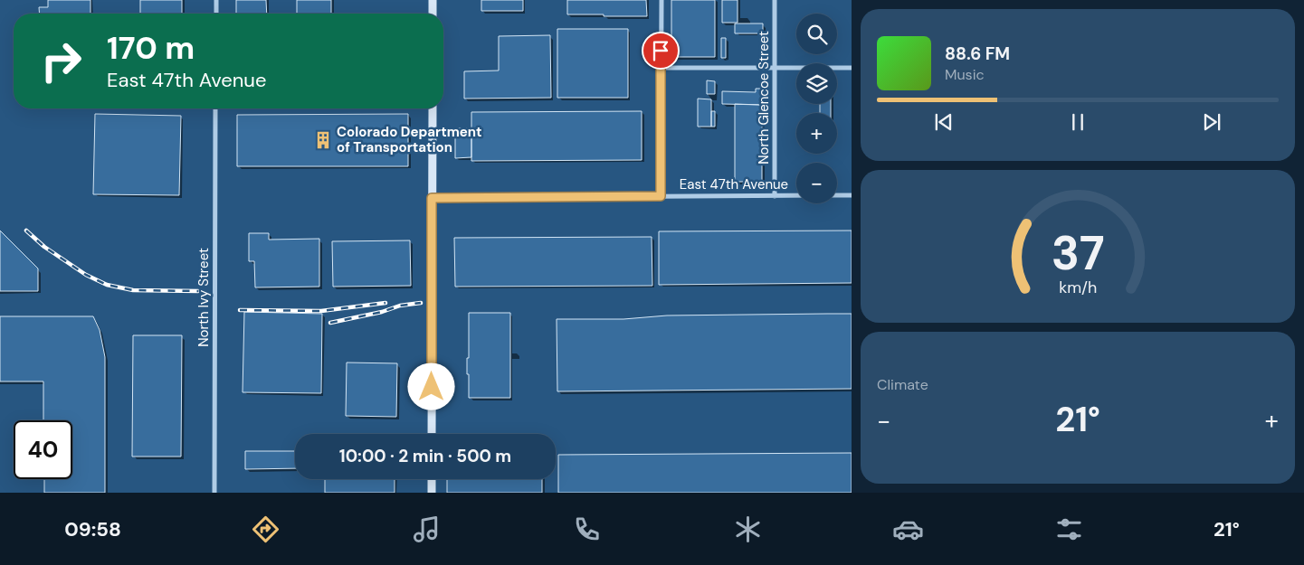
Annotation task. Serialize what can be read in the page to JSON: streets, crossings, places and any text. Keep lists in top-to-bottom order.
{
  "streets": {
    "street": ["North Glencoe Street", "East 47th Avenue", "North Ivy Street"]
  },
  "crossings": [
    ["North Glencoe Street", "East 47th Avenue"]
  ],
  "places": {
    "building": ["Colorado Department of Transportation"]
  },
  "page": {
    "map_buttons": ["+", "−"],
    "turn": ["170 m", "East 47th Avenue"],
    "song": ["88.6 FM", "Music"],
    "tile": "Climate",
    "heat": ["−", "21°", "+"],
    "limit": "40",
    "trip": "10:00 · 2 min · 500 m",
    "tabs": ["09:58", "21°"],
    "gauge": ["37", "km/h"]
  }
}
